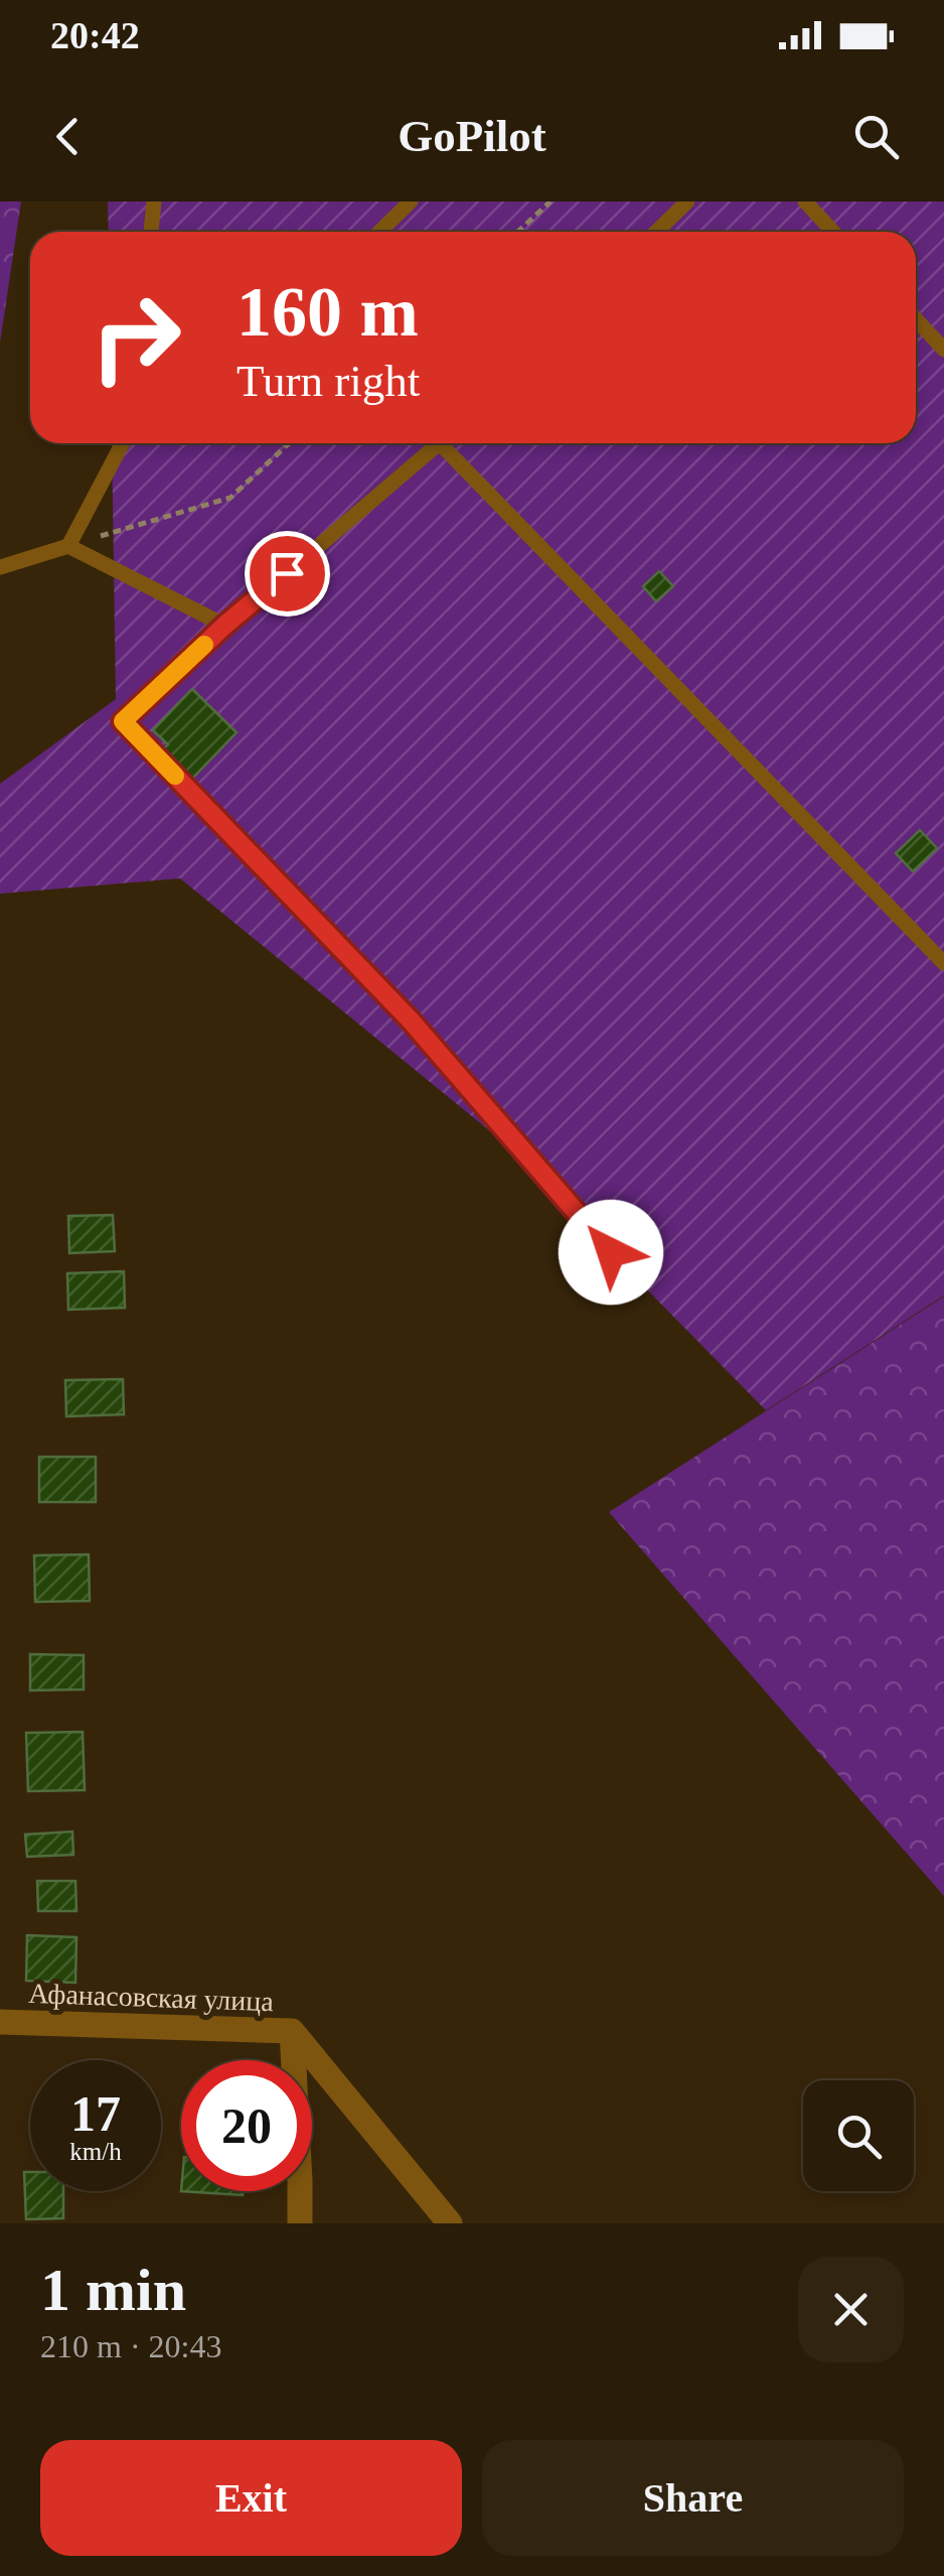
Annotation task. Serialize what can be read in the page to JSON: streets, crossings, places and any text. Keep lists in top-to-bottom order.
{
  "streets": {
    "street": ["Афанасовская улица"]
  },
  "page": {
    "status": "20:42",
    "header": "GoPilot",
    "turn": ["160 m", "Turn right"],
    "speed": "17 km/h",
    "limit": "20",
    "heading": ["1 min", "210 m · 20:43"],
    "buttons": ["Exit", "Share"]
  }
}
